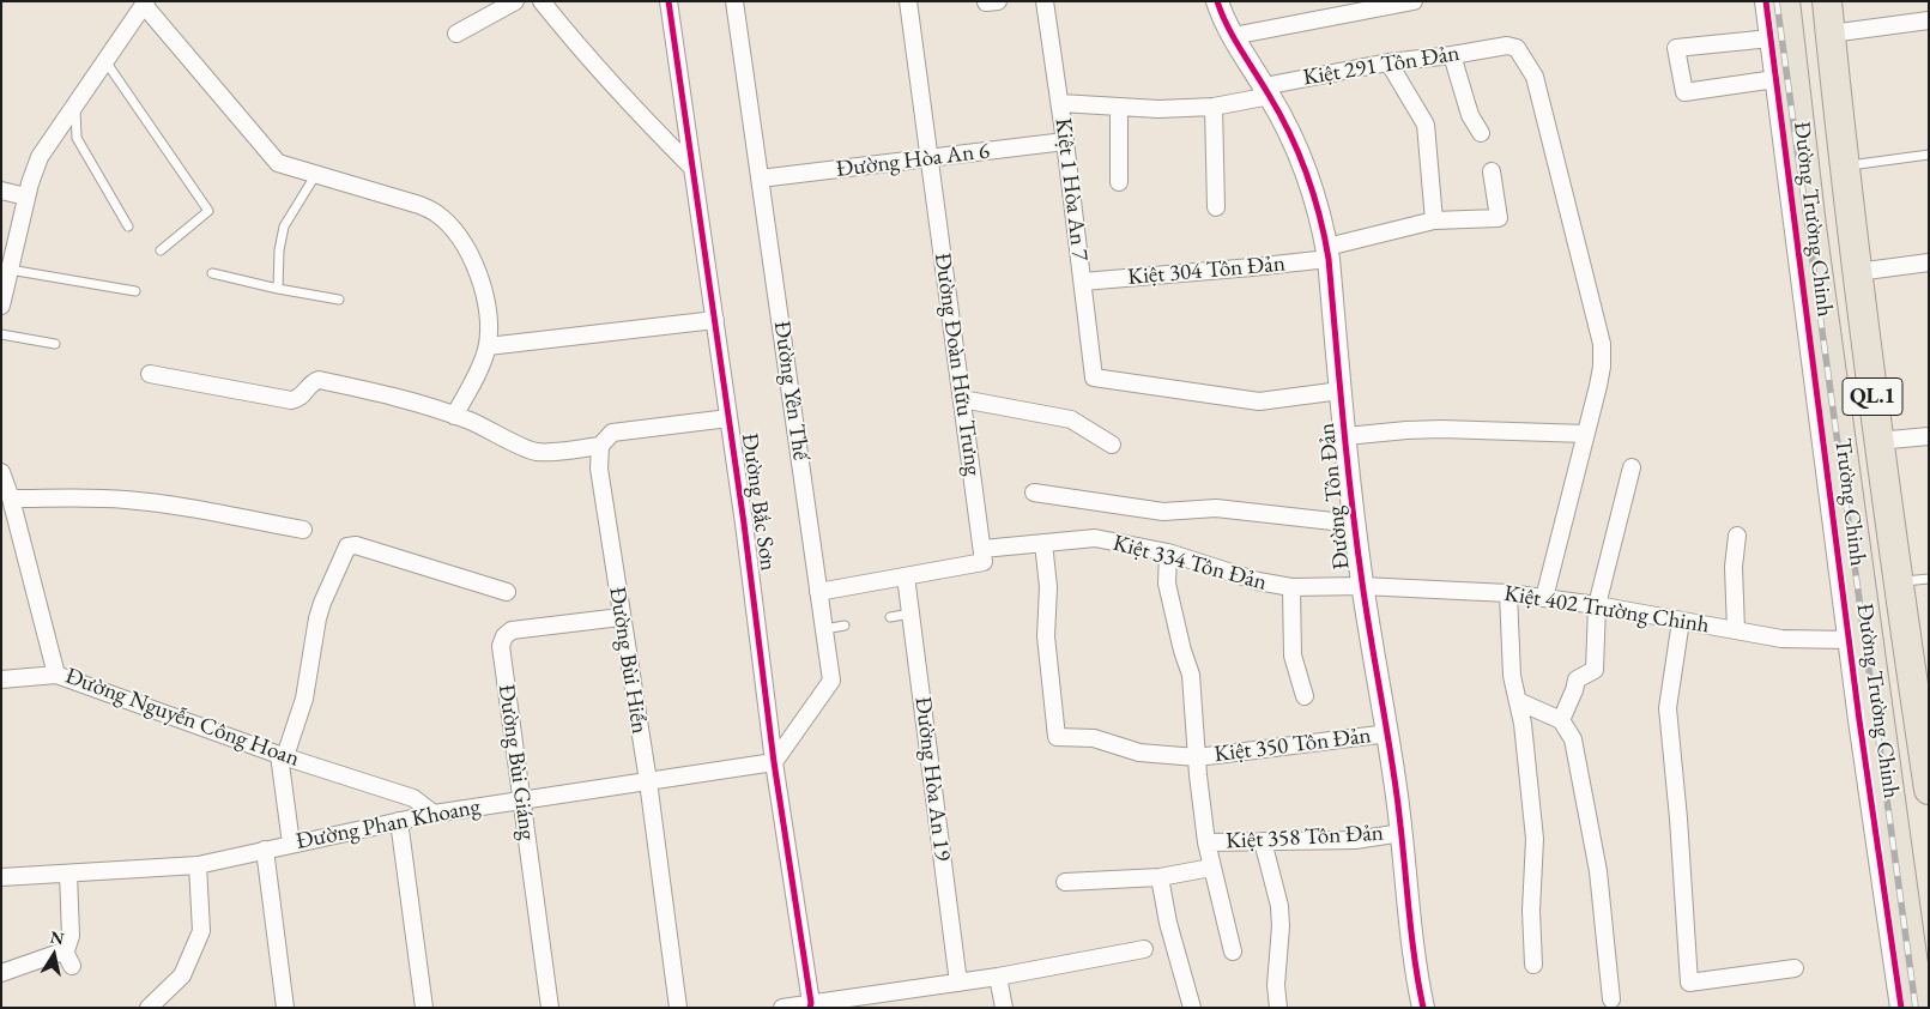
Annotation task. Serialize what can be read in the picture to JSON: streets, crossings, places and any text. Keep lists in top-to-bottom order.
{
  "streets": {
    "highway": ["Đường Trường Chinh", "QL.1"],
    "street": [
      "Kiệt 291 Tôn Đản",
      "Đường Hòa An 6",
      "Kiệt 1 Hòa An 7",
      "Kiệt 304 Tôn Đản",
      "Đường Đoàn Hữu Trưng",
      "Đường Yên Thế",
      "Đường Tôn Đản",
      "Đường Bắc Sơn",
      "Trường Chinh",
      "Kiệt 334 Tôn Đản",
      "Kiệt 402 Trường Chinh",
      "Đường Bùi Hiển",
      "Đường Nguyễn Công Hoan",
      "Kiệt 350 Tôn Đản",
      "Đường Bùi Giáng",
      "Đường Hòa An 19",
      "Đường Phan Khoang",
      "Kiệt 358 Tôn Đản"
    ]
  },
  "crossings": [
    ["Kiệt 291 Tôn Đản", "Kiệt 1 Hòa An 7"],
    ["Kiệt 291 Tôn Đản", "Đường Tôn Đản"],
    ["Đường Hòa An 6", "Kiệt 1 Hòa An 7"],
    ["Đường Hòa An 6", "Đường Đoàn Hữu Trưng"],
    ["Đường Hòa An 6", "Đường Yên Thế"],
    ["Kiệt 1 Hòa An 7", "Kiệt 304 Tôn Đản"],
    ["Kiệt 1 Hòa An 7", "Đường Tôn Đản"],
    ["Kiệt 304 Tôn Đản", "Đường Tôn Đản"],
    ["Đường Đoàn Hữu Trưng", "Kiệt 334 Tôn Đản"],
    ["Đường Yên Thế", "Đường Bắc Sơn"],
    ["Đường Yên Thế", "Đường Phan Khoang"],
    ["Đường Tôn Đản", "Kiệt 334 Tôn Đản"],
    ["Đường Tôn Đản", "Kiệt 402 Trường Chinh"],
    ["Đường Tôn Đản", "Kiệt 350 Tôn Đản"],
    ["Đường Tôn Đản", "Kiệt 358 Tôn Đản"],
    ["Đường Bắc Sơn", "Đường Phan Khoang"],
    ["Trường Chinh", "Kiệt 402 Trường Chinh"],
    ["Kiệt 334 Tôn Đản", "Kiệt 402 Trường Chinh"],
    ["Đường Bùi Hiển", "Đường Bùi Giáng"],
    ["Đường Bùi Hiển", "Đường Phan Khoang"],
    ["Đường Nguyễn Công Hoan", "Đường Phan Khoang"],
    ["Đường Bùi Giáng", "Đường Phan Khoang"]
  ],
  "north": "top"
}
